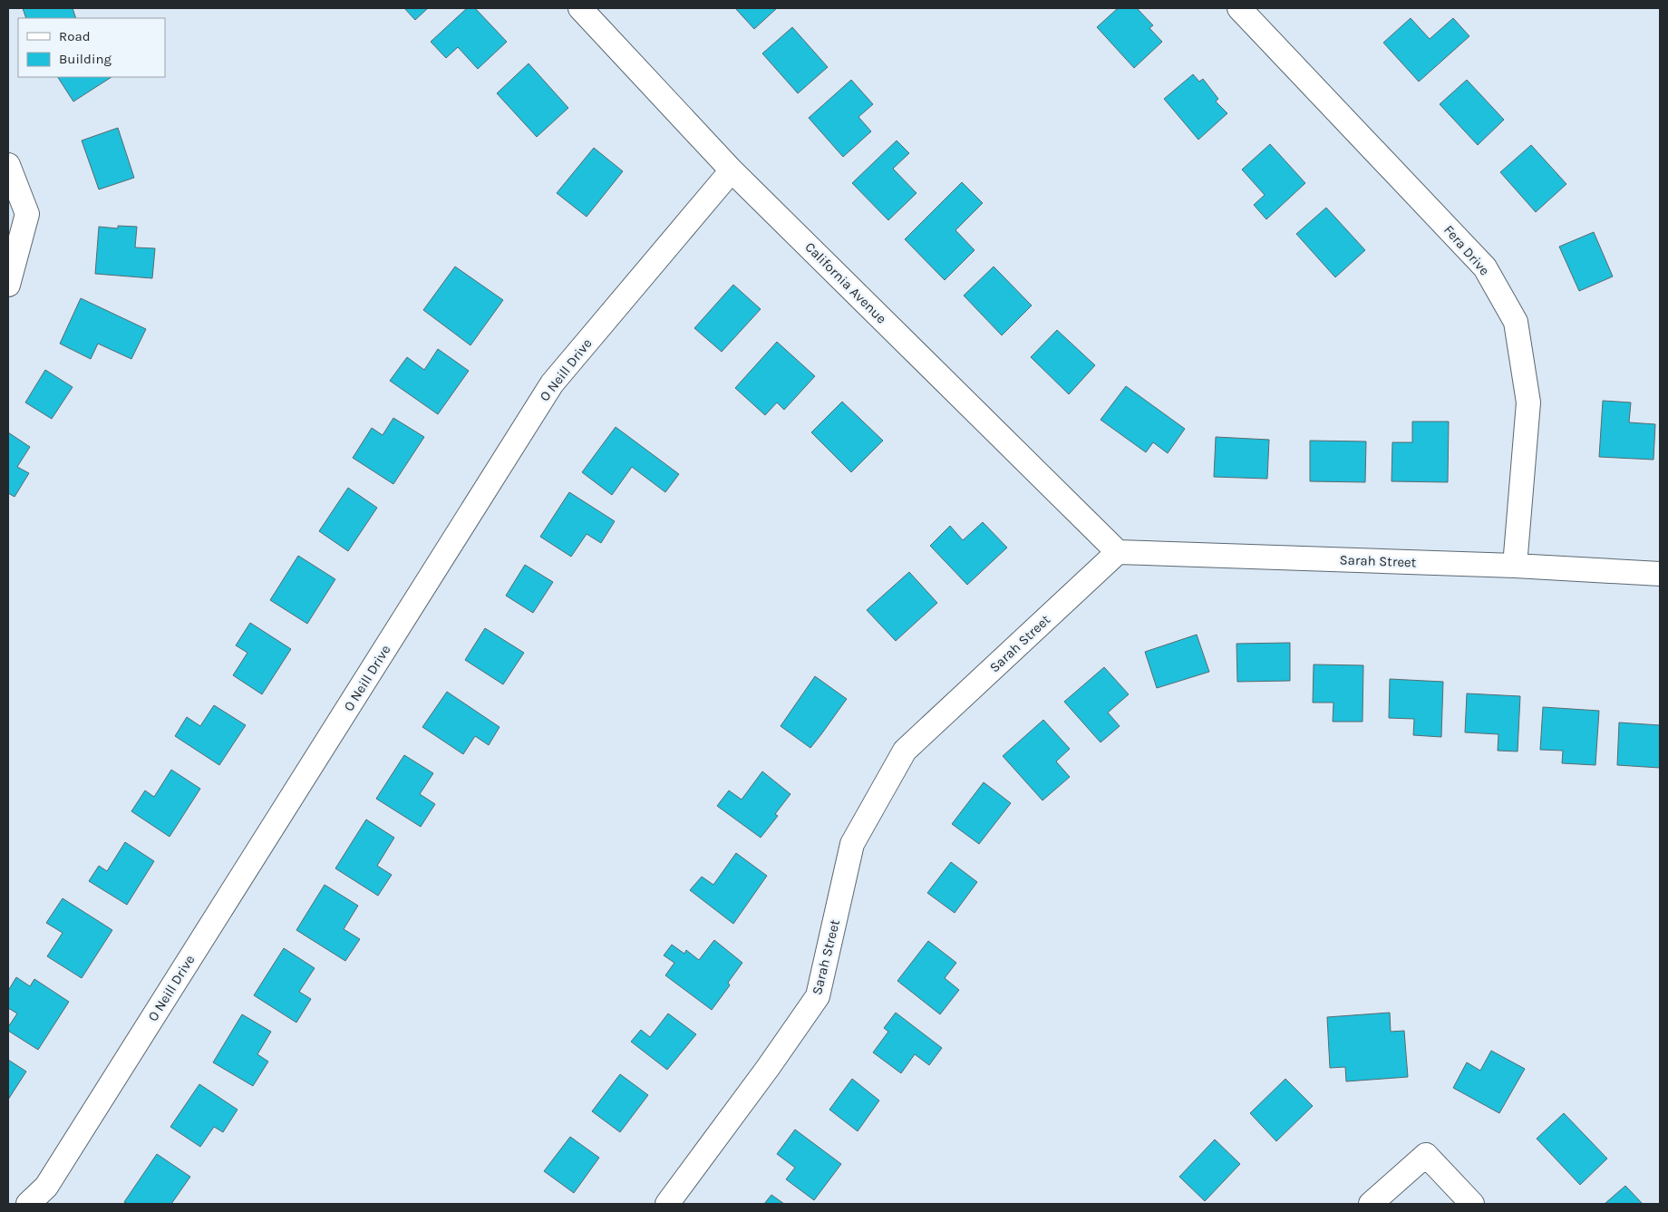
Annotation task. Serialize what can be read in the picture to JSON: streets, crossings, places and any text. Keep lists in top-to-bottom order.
{
  "streets": {
    "street": [
      "Fera Drive",
      "California Avenue",
      "O Neill Drive",
      "Sarah Street"
    ]
  },
  "crossings": [
    ["Fera Drive", "Sarah Street"],
    ["California Avenue", "O Neill Drive"],
    ["California Avenue", "Sarah Street"]
  ],
  "legend": ["Road", "Building"]
}
